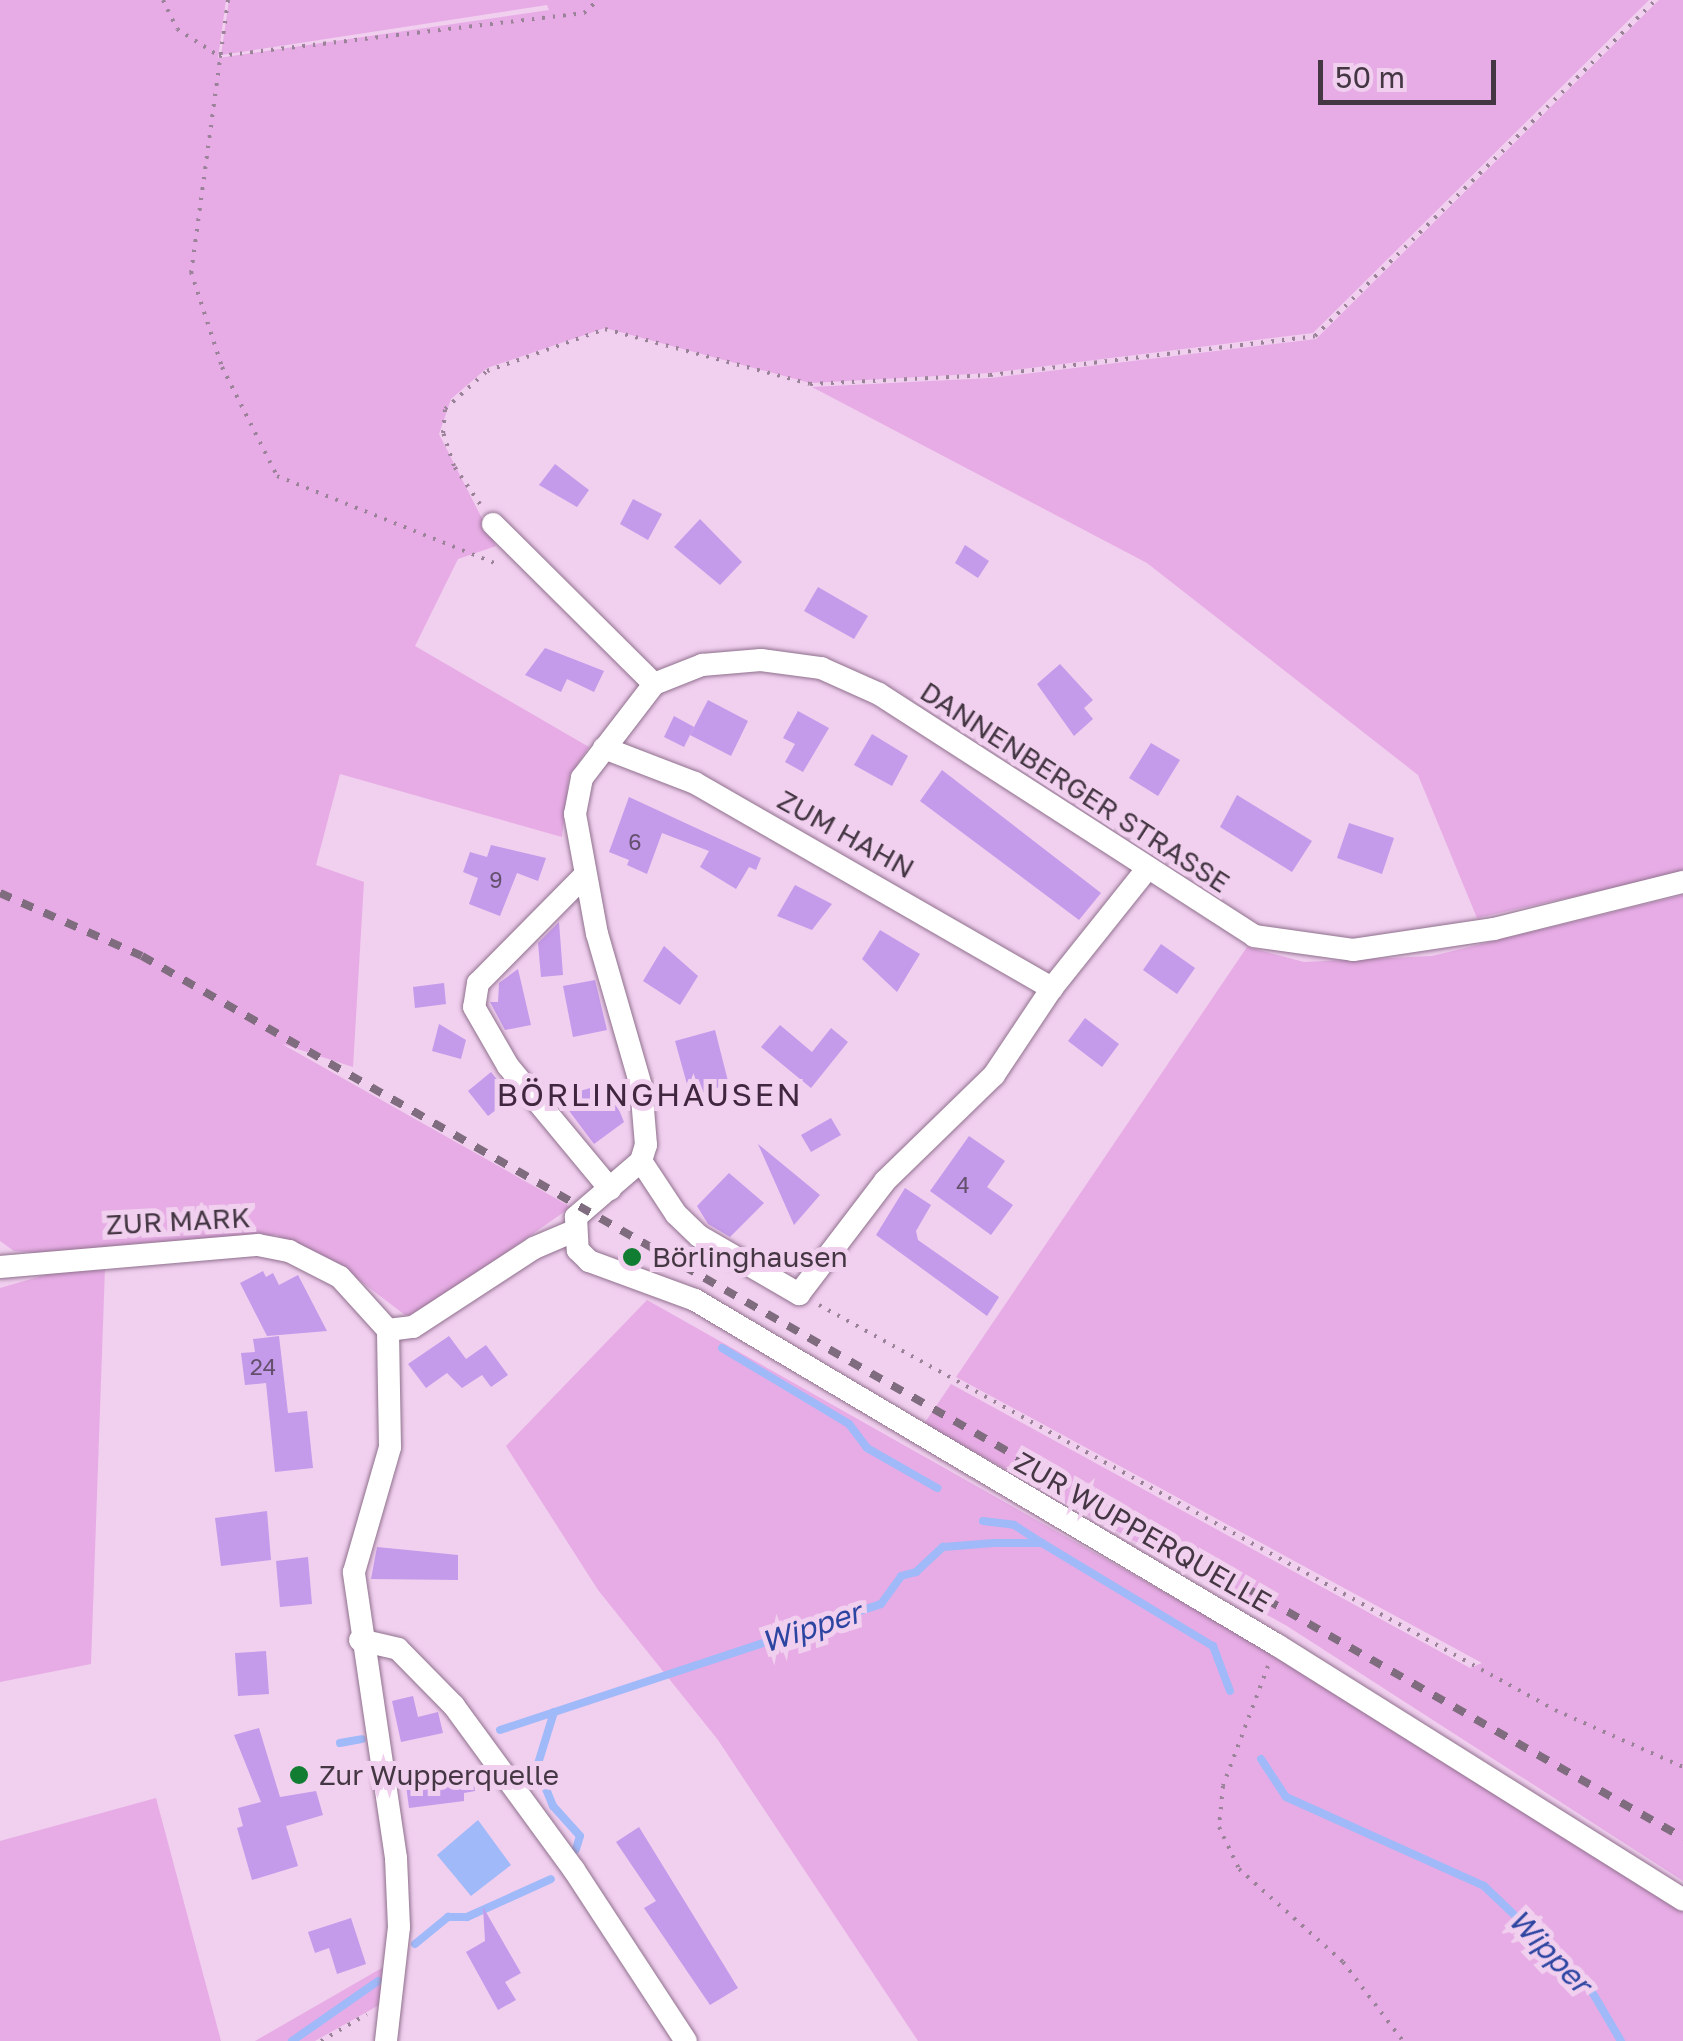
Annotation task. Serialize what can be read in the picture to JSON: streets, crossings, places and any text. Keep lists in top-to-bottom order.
{
  "streets": {
    "street": [
      "DANNENBERGER STRASSE",
      "ZUM HAHN",
      "ZUR MARK",
      "ZUR WUPPERQUELLE"
    ]
  },
  "districts": ["BÖRLINGHAUSEN"],
  "water": ["Wipper"],
  "places": ["Börlinghausen", "Zur Wupperquelle"],
  "house_numbers": [
    "6",
    "9",
    "4",
    "24"
  ],
  "scale_bar": "50 m"
}
